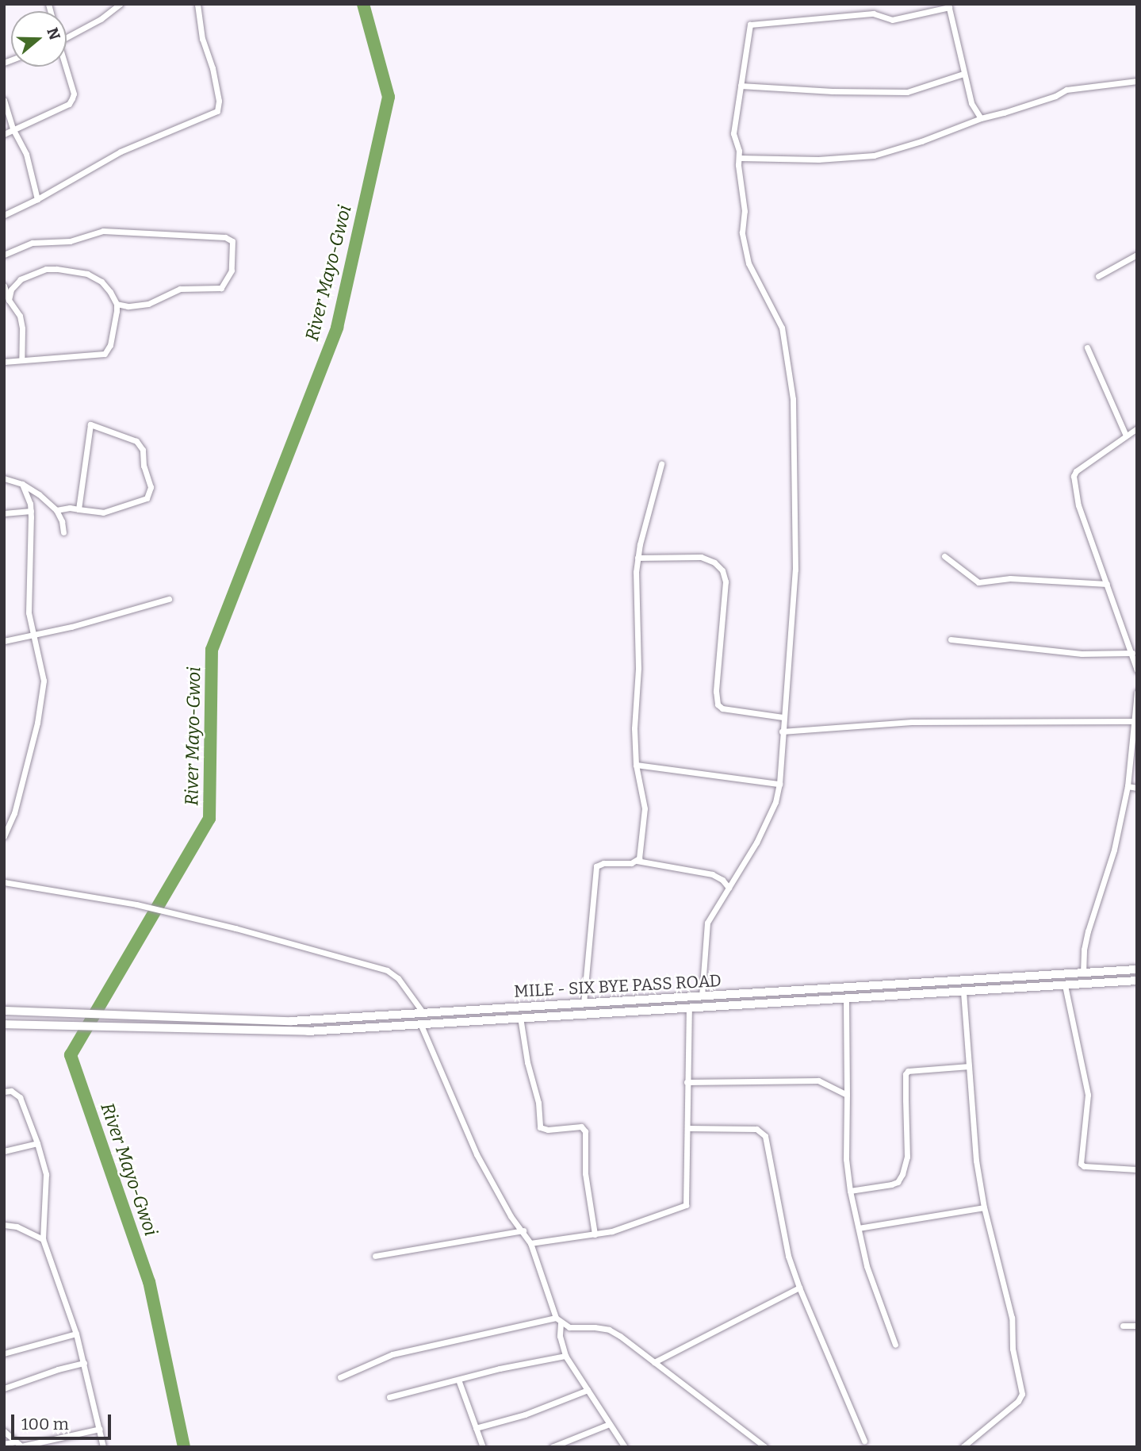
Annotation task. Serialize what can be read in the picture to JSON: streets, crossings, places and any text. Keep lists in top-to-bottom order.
{
  "streets": {
    "street": ["MILE - SIX BYE PASS ROAD"]
  },
  "water": ["River Mayo-Gwoi"],
  "scale_bar": "100 m",
  "north": "right"
}
